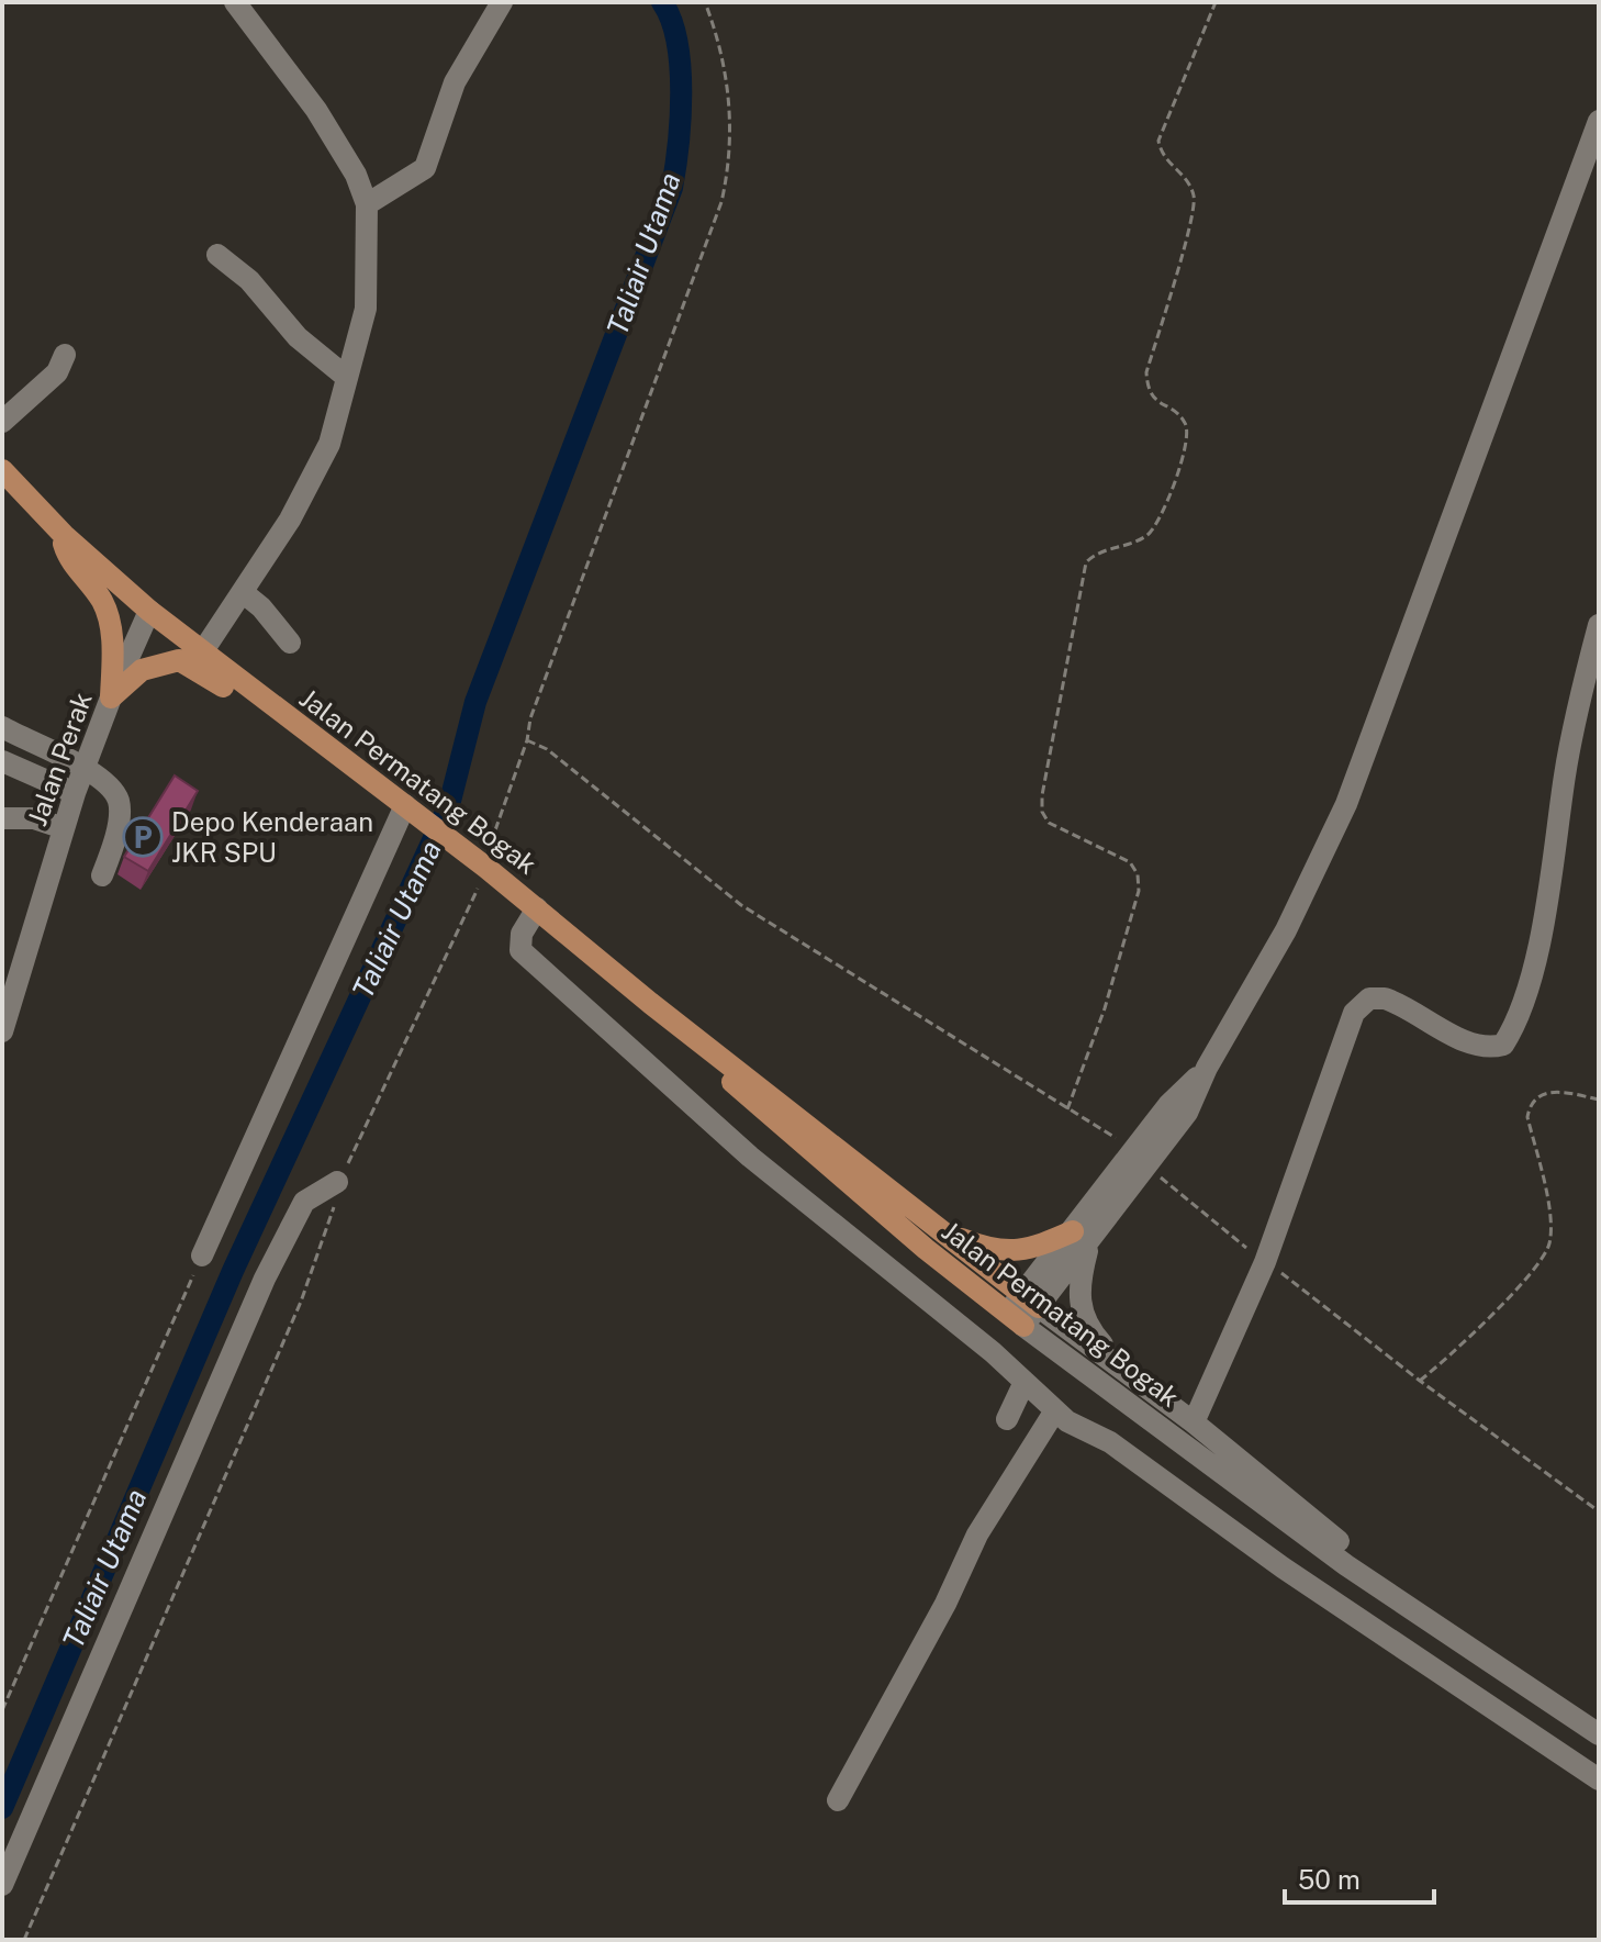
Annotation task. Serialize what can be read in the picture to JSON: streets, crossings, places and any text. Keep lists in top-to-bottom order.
{
  "streets": {
    "main road": ["Jalan Permatang Bogak"],
    "street": ["Jalan Perak"]
  },
  "crossings": [
    ["Jalan Perak", "Jalan Permatang Bogak"]
  ],
  "water": ["Taliair Utama"],
  "places": {
    "parking": ["Depo Kenderaan JKR SPU"]
  },
  "scale_bar": "50 m"
}
